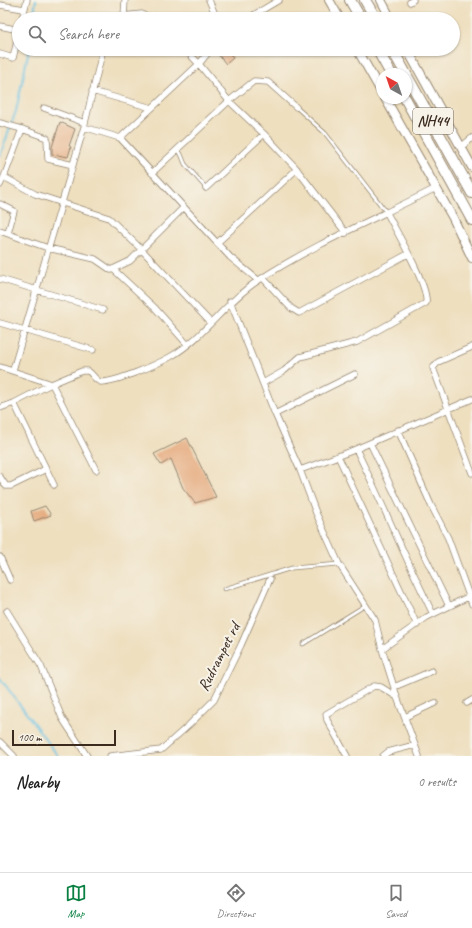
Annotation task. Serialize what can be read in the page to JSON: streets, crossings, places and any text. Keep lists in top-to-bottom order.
{
  "streets": {
    "highway": ["NH44"],
    "street": ["Rudrampet rd"]
  },
  "scale_bar": "100 m",
  "north": "top left",
  "page": {
    "search": "Search here",
    "scale": "100 m",
    "heading": ["Nearby", "0 results"],
    "nav": ["Map", "Directions", "Saved"]
  }
}
